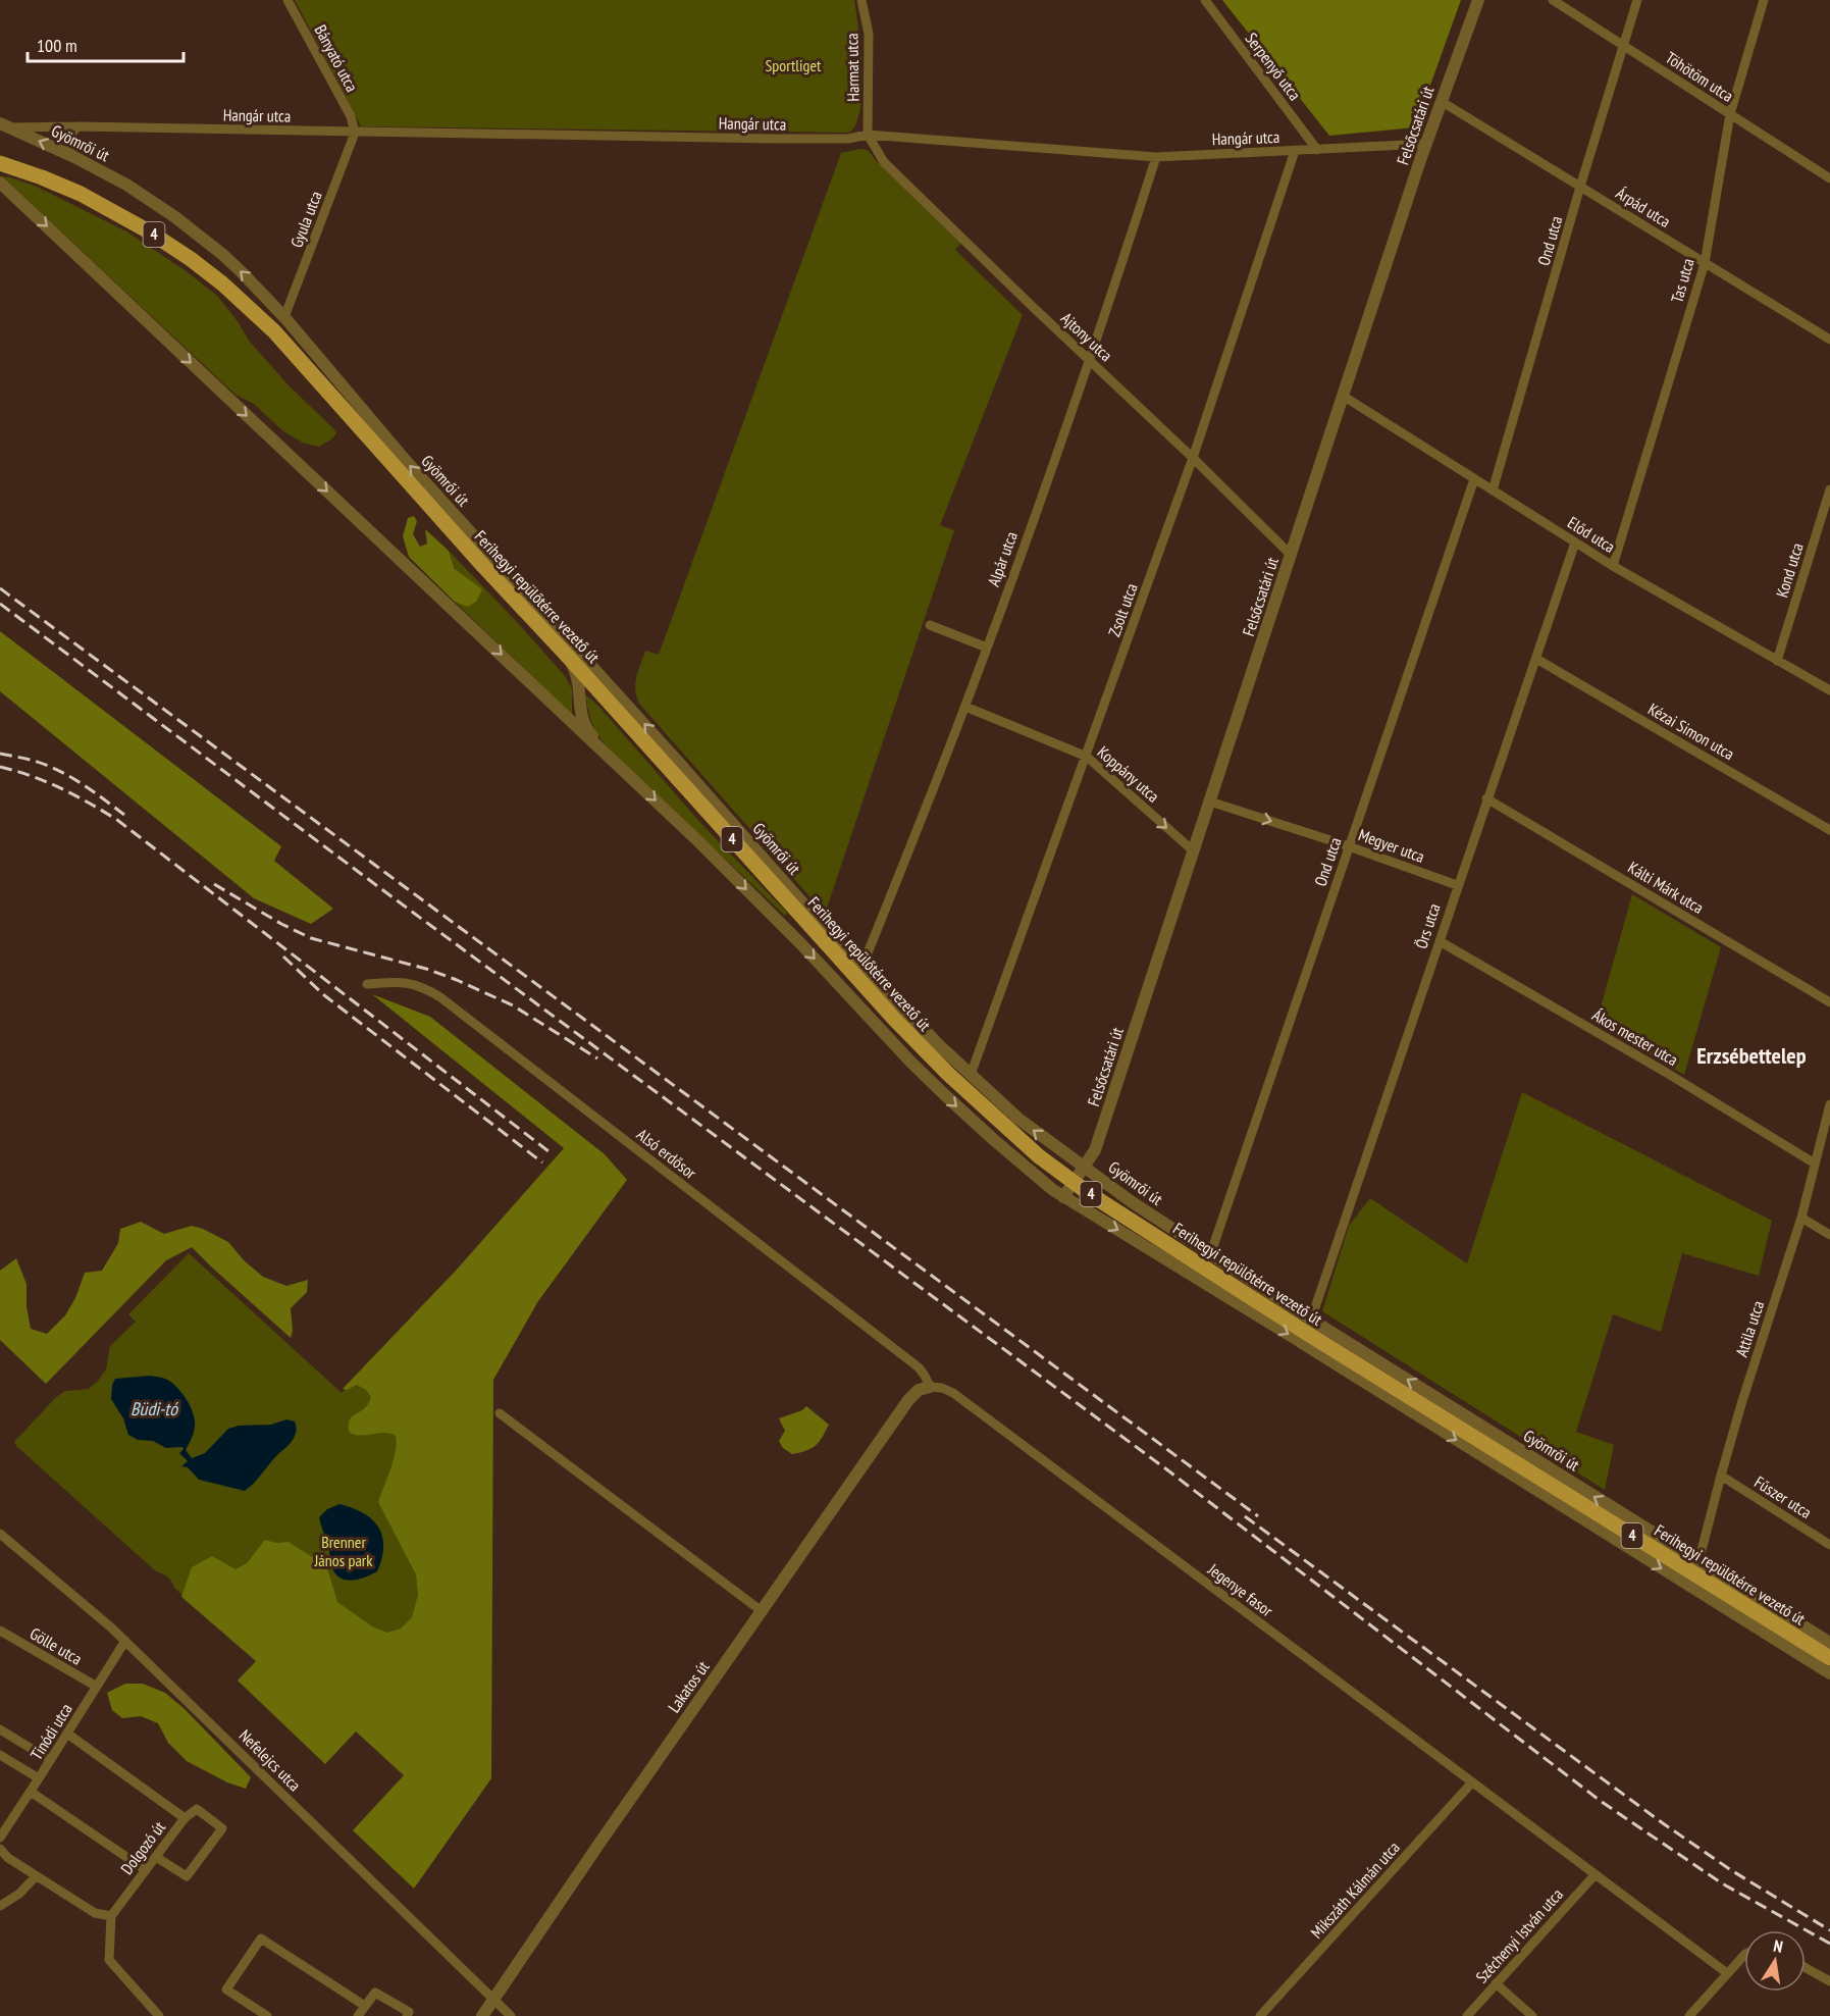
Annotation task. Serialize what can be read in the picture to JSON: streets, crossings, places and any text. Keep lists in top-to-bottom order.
{
  "streets": {
    "main road": ["4", "Ferihegyi repülőtérre vezető út"],
    "street": [
      "Bányató utca",
      "Serpenyő utca",
      "Harmat utca",
      "Töhötöm utca",
      "Hangár utca",
      "Felsőcsatári út",
      "Gyömrői út",
      "Árpád utca",
      "Gyula utca",
      "Ond utca",
      "Tas utca",
      "Ajtony utca",
      "Előd utca",
      "Alpár utca",
      "Kond utca",
      "Zsolt utca",
      "Kézai Simon utca",
      "Koppány utca",
      "Megyer utca",
      "Kálti Márk utca",
      "Örs utca",
      "Ákos mester utca",
      "Alsó erdősor",
      "Attila utca",
      "Fűszer utca",
      "Jegenye fasor",
      "Gölle utca",
      "Lakatos út",
      "Tinódi utca",
      "Nefelejcs utca",
      "Dolgozó út",
      "Mikszáth Kálmán utca",
      "Széchenyi István utca"
    ]
  },
  "crossings": [
    ["Bányató utca", "Hangár utca"],
    ["Bányató utca", "Gyula utca"],
    ["Serpenyő utca", "Hangár utca"],
    ["Harmat utca", "Hangár utca"],
    ["Harmat utca", "Ajtony utca"],
    ["Töhötöm utca", "Ond utca"],
    ["Töhötöm utca", "Tas utca"],
    ["Hangár utca", "Felsőcsatári út"],
    ["Hangár utca", "Gyömrői út"],
    ["Hangár utca", "Gyula utca"],
    ["Hangár utca", "Ajtony utca"],
    ["Hangár utca", "Alpár utca"],
    ["Hangár utca", "Zsolt utca"],
    ["Felsőcsatári út", "Gyömrői út"],
    ["Felsőcsatári út", "Árpád utca"],
    ["Felsőcsatári út", "Ajtony utca"],
    ["Felsőcsatári út", "Előd utca"],
    ["Felsőcsatári út", "Koppány utca"],
    ["Felsőcsatári út", "Megyer utca"],
    ["Gyömrői út", "Gyula utca"],
    ["Gyömrői út", "Ond utca"],
    ["Gyömrői út", "Alpár utca"],
    ["Gyömrői út", "Zsolt utca"],
    ["Gyömrői út", "Örs utca"],
    ["Gyömrői út", "Attila utca"],
    ["Árpád utca", "Ond utca"],
    ["Árpád utca", "Tas utca"],
    ["Ond utca", "Előd utca"],
    ["Ond utca", "Megyer utca"],
    ["Tas utca", "Előd utca"],
    ["Ajtony utca", "Alpár utca"],
    ["Ajtony utca", "Zsolt utca"],
    ["Előd utca", "Kond utca"],
    ["Előd utca", "Örs utca"],
    ["Alpár utca", "Koppány utca"],
    ["Zsolt utca", "Koppány utca"],
    ["Kézai Simon utca", "Örs utca"],
    ["Megyer utca", "Örs utca"],
    ["Kálti Márk utca", "Örs utca"],
    ["Örs utca", "Ákos mester utca"],
    ["Ákos mester utca", "Attila utca"],
    ["Alsó erdősor", "Jegenye fasor"],
    ["Alsó erdősor", "Lakatos út"],
    ["Attila utca", "Fűszer utca"],
    ["Jegenye fasor", "Lakatos út"],
    ["Jegenye fasor", "Mikszáth Kálmán utca"],
    ["Jegenye fasor", "Széchenyi István utca"],
    ["Gölle utca", "Tinódi utca"],
    ["Lakatos út", "Nefelejcs utca"],
    ["Tinódi utca", "Nefelejcs utca"],
    ["Tinódi utca", "Dolgozó út"]
  ],
  "one_way": ["Koppány utca", "Megyer utca"],
  "districts": ["Erzsébettelep"],
  "water": ["Büdi-tó"],
  "parks": ["Sportliget", "Brenner János park"],
  "scale_bar": "100 m",
  "north": "top"
}
